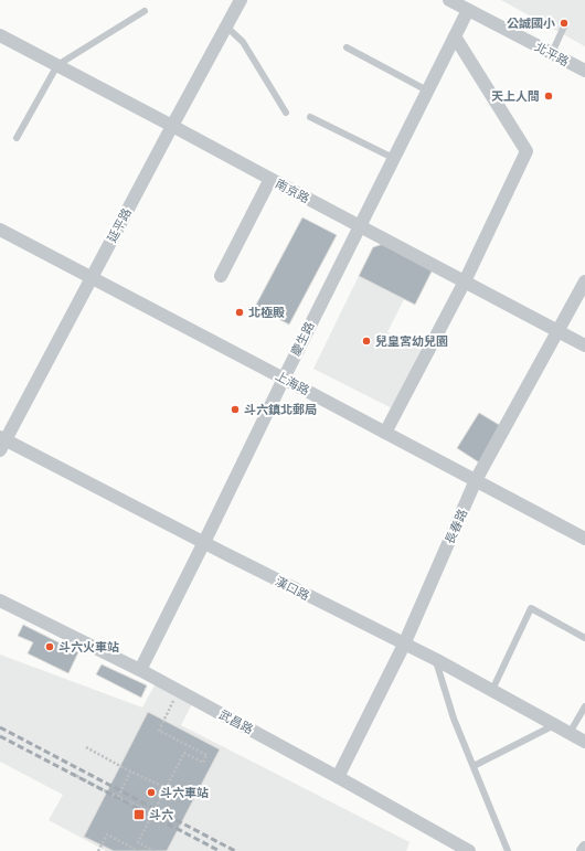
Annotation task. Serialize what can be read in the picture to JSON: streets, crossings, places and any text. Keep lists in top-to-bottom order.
{
  "streets": {
    "street": [
      "北平路",
      "南京路",
      "延平路",
      "慶生路",
      "上海路",
      "長春路",
      "漢口路",
      "武昌路"
    ]
  },
  "crossings": [
    ["北平路", "慶生路"],
    ["南京路", "延平路"],
    ["南京路", "慶生路"],
    ["南京路", "長春路"],
    ["延平路", "上海路"],
    ["延平路", "漢口路"],
    ["慶生路", "上海路"],
    ["慶生路", "漢口路"],
    ["慶生路", "武昌路"],
    ["上海路", "長春路"],
    ["長春路", "漢口路"],
    ["長春路", "武昌路"]
  ],
  "places": {
    "other": [
      "公誠國小",
      "天上人間",
      "北極殿",
      "兒皇宮幼兒園",
      "斗六鎮北郵局",
      "斗六火車站",
      "斗六車站"
    ],
    "transit": ["斗六"]
  }
}
